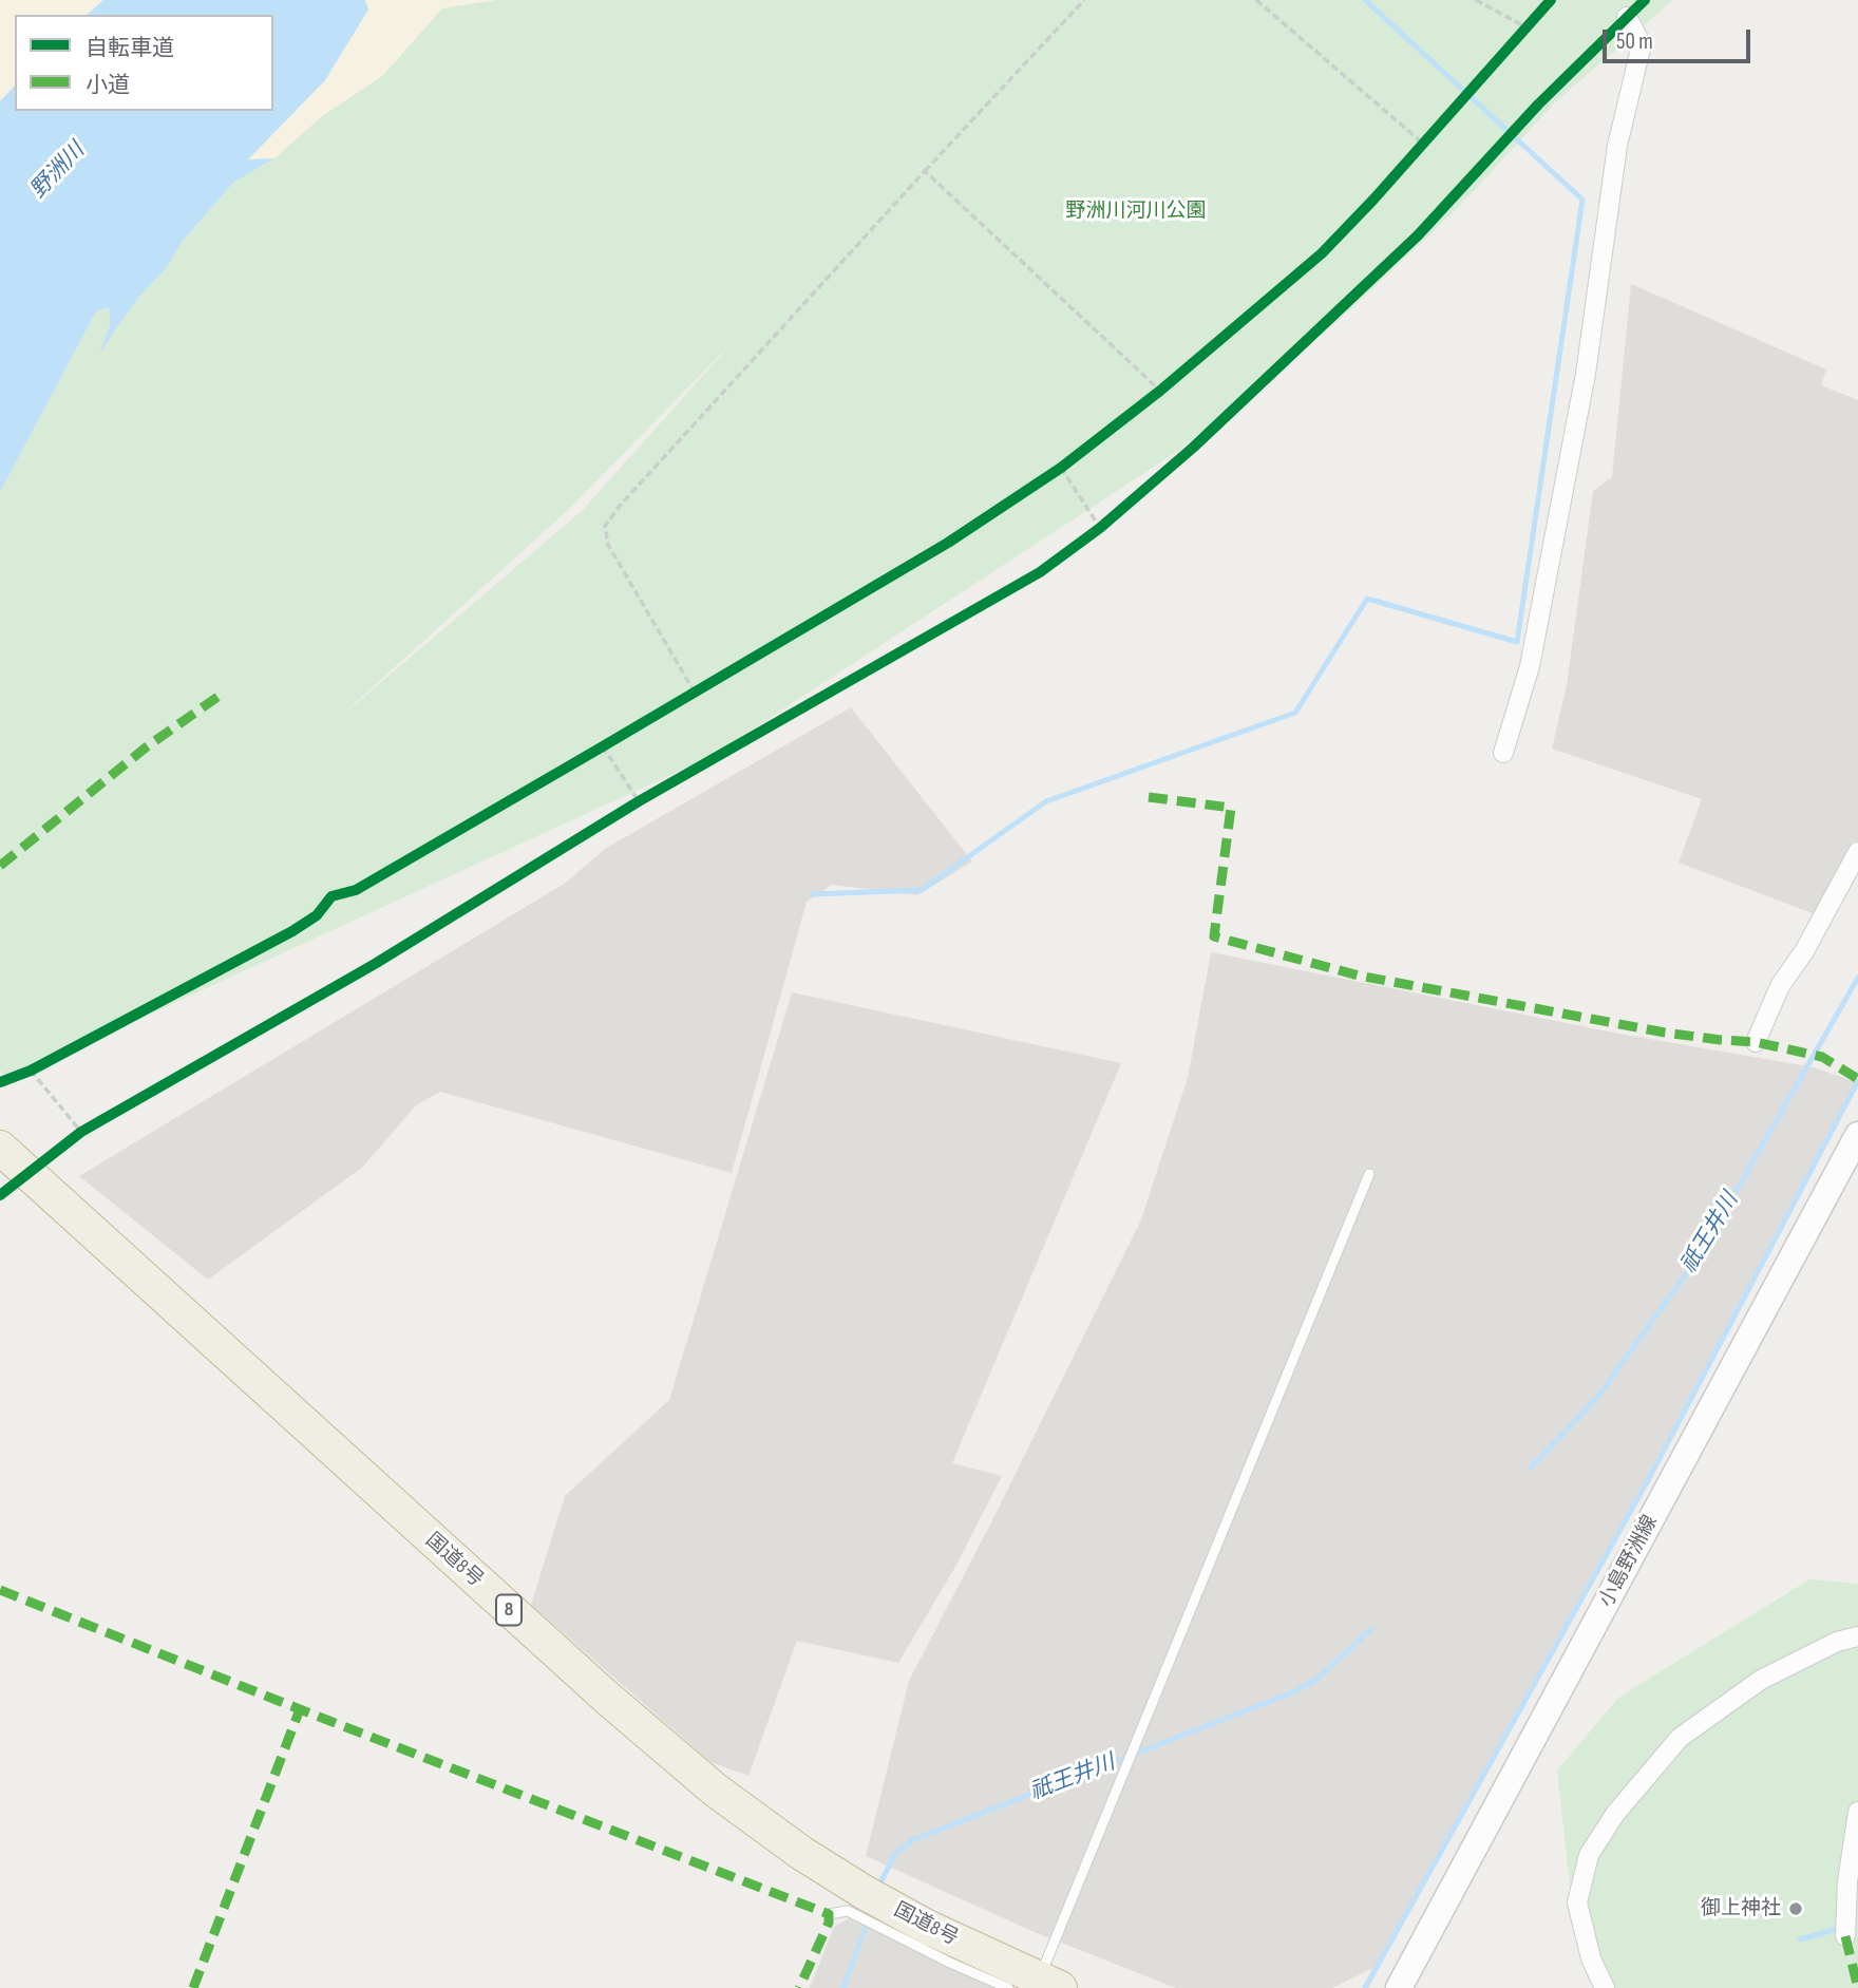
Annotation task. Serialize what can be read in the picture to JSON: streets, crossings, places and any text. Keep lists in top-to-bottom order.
{
  "streets": {
    "highway": ["国道8号", "8"],
    "main road": ["小島野洲線"]
  },
  "water": ["野洲川", "祇王井川"],
  "parks": ["野洲川河川公園"],
  "places": ["御上神社"],
  "legend": ["自転車道", "小道"],
  "scale_bar": "50 m"
}
